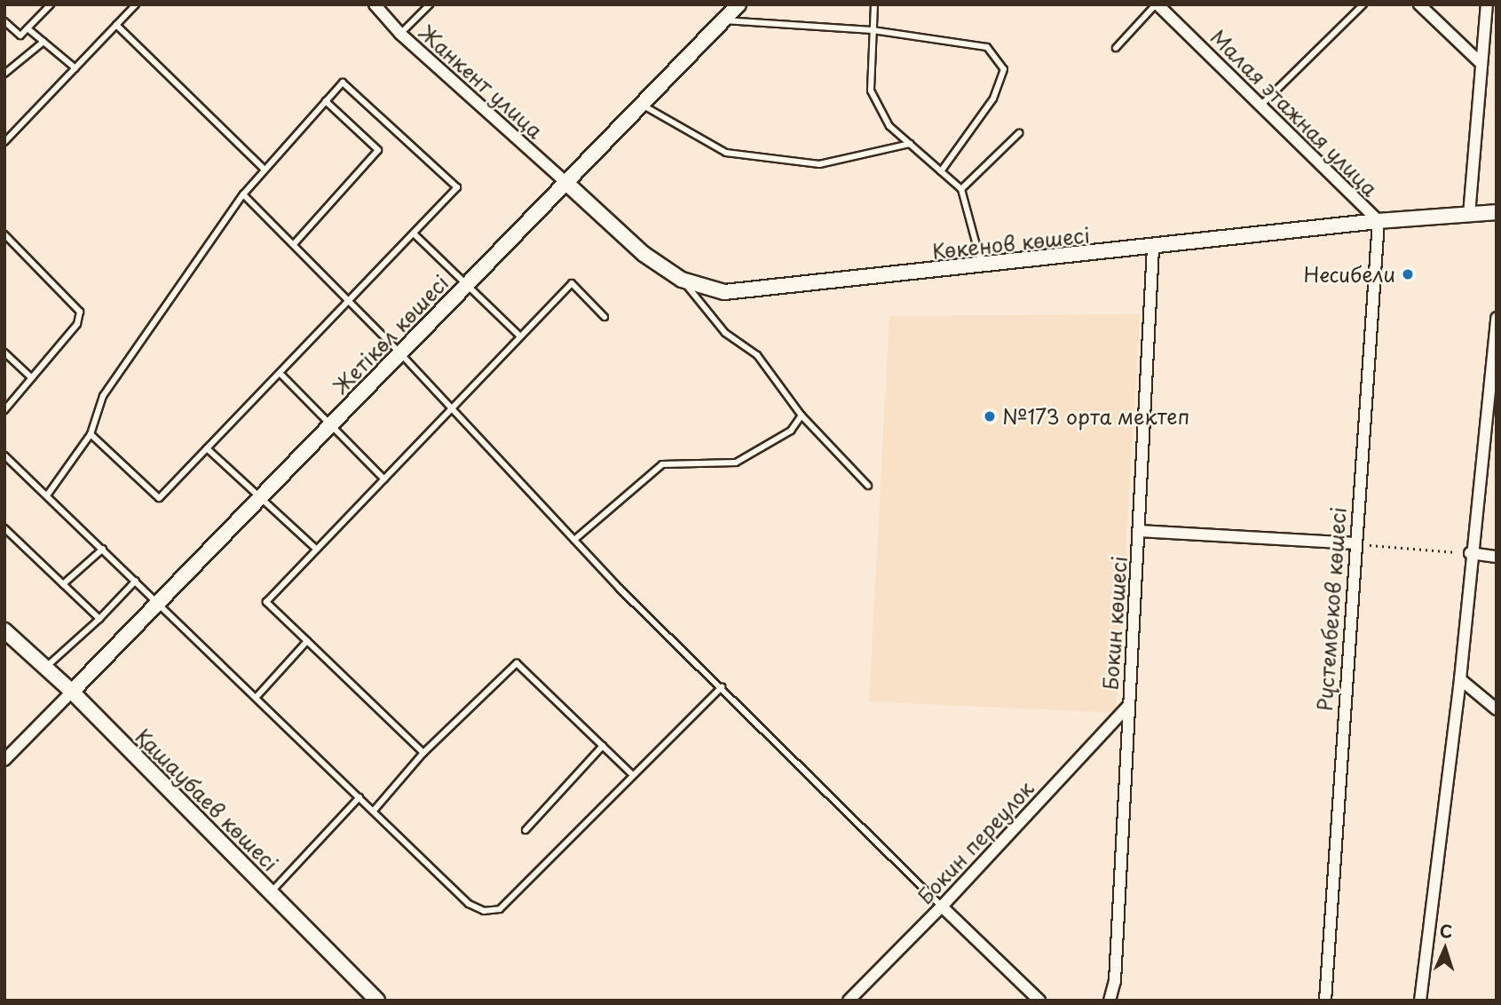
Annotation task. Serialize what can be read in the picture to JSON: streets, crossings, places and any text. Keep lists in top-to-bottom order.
{
  "streets": {
    "street": [
      "Жанкент улица",
      "Малая этажная улица",
      "Көкенов көшесі",
      "Жетікөл көшесі",
      "Рүстембеков көшесі",
      "Бокин көшесі",
      "Қашаубаев көшесі",
      "Бокин переулок"
    ]
  },
  "crossings": [
    ["Жанкент улица", "Көкенов көшесі"],
    ["Жанкент улица", "Жетікөл көшесі"],
    ["Малая этажная улица", "Көкенов көшесі"],
    ["Малая этажная улица", "Рүстембеков көшесі"],
    ["Көкенов көшесі", "Жетікөл көшесі"],
    ["Көкенов көшесі", "Рүстембеков көшесі"],
    ["Көкенов көшесі", "Бокин көшесі"],
    ["Жетікөл көшесі", "Қашаубаев көшесі"],
    ["Бокин көшесі", "Бокин переулок"]
  ],
  "places": ["Несибели", "№173 орта мектеп"],
  "north": "top"
}
